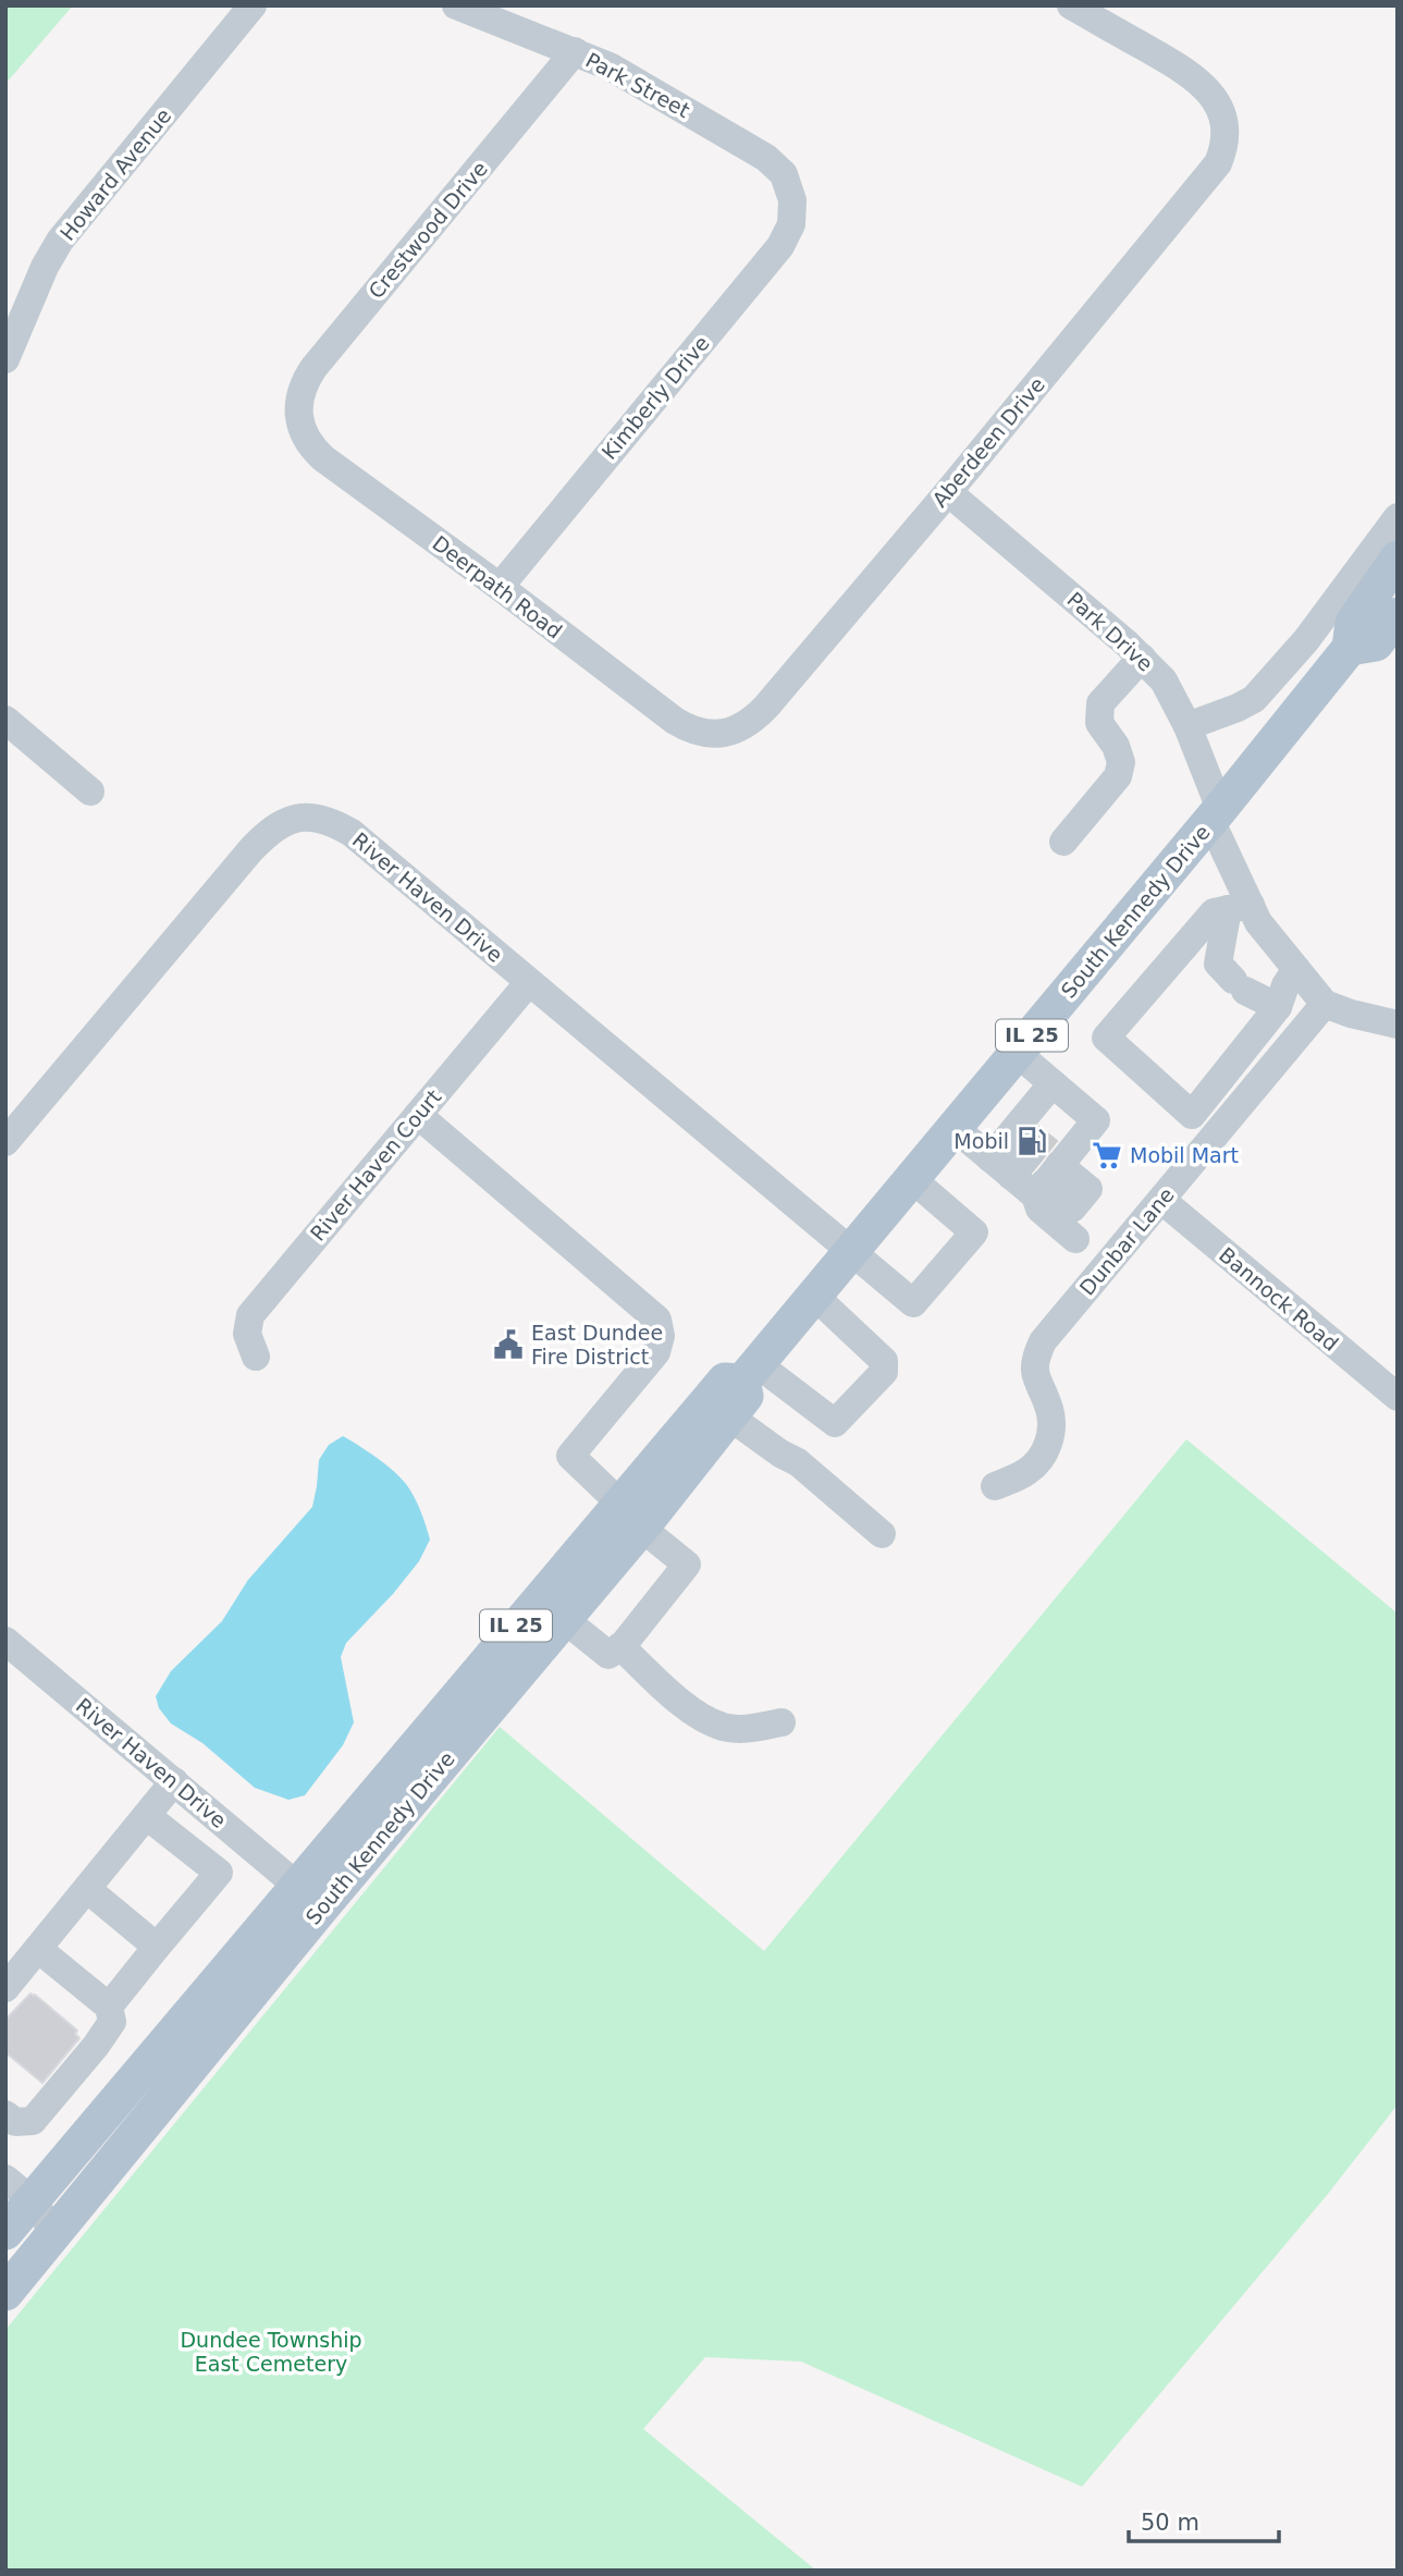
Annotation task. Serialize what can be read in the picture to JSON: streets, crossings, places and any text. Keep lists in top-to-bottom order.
{
  "streets": {
    "main road": ["South Kennedy Drive", "IL 25"],
    "street": [
      "Park Street",
      "Howard Avenue",
      "Crestwood Drive",
      "Kimberly Drive",
      "Aberdeen Drive",
      "Deerpath Road",
      "Park Drive",
      "River Haven Drive",
      "River Haven Court",
      "Dunbar Lane",
      "Bannock Road"
    ]
  },
  "crossings": [
    ["Park Street", "Crestwood Drive"],
    ["Park Street", "Kimberly Drive"],
    ["Crestwood Drive", "Deerpath Road"],
    ["Kimberly Drive", "Deerpath Road"],
    ["Aberdeen Drive", "Deerpath Road"],
    ["Aberdeen Drive", "Park Drive"],
    ["Park Drive", "South Kennedy Drive"],
    ["Park Drive", "Dunbar Lane"],
    ["River Haven Drive", "South Kennedy Drive"],
    ["River Haven Drive", "River Haven Court"],
    ["Dunbar Lane", "Bannock Road"]
  ],
  "parks": ["Dundee Township East Cemetery"],
  "places": {
    "fuel station": ["Mobil"],
    "supermarket": ["Mobil Mart"],
    "public building": ["East Dundee Fire District"]
  },
  "scale_bar": "50 m"
}
